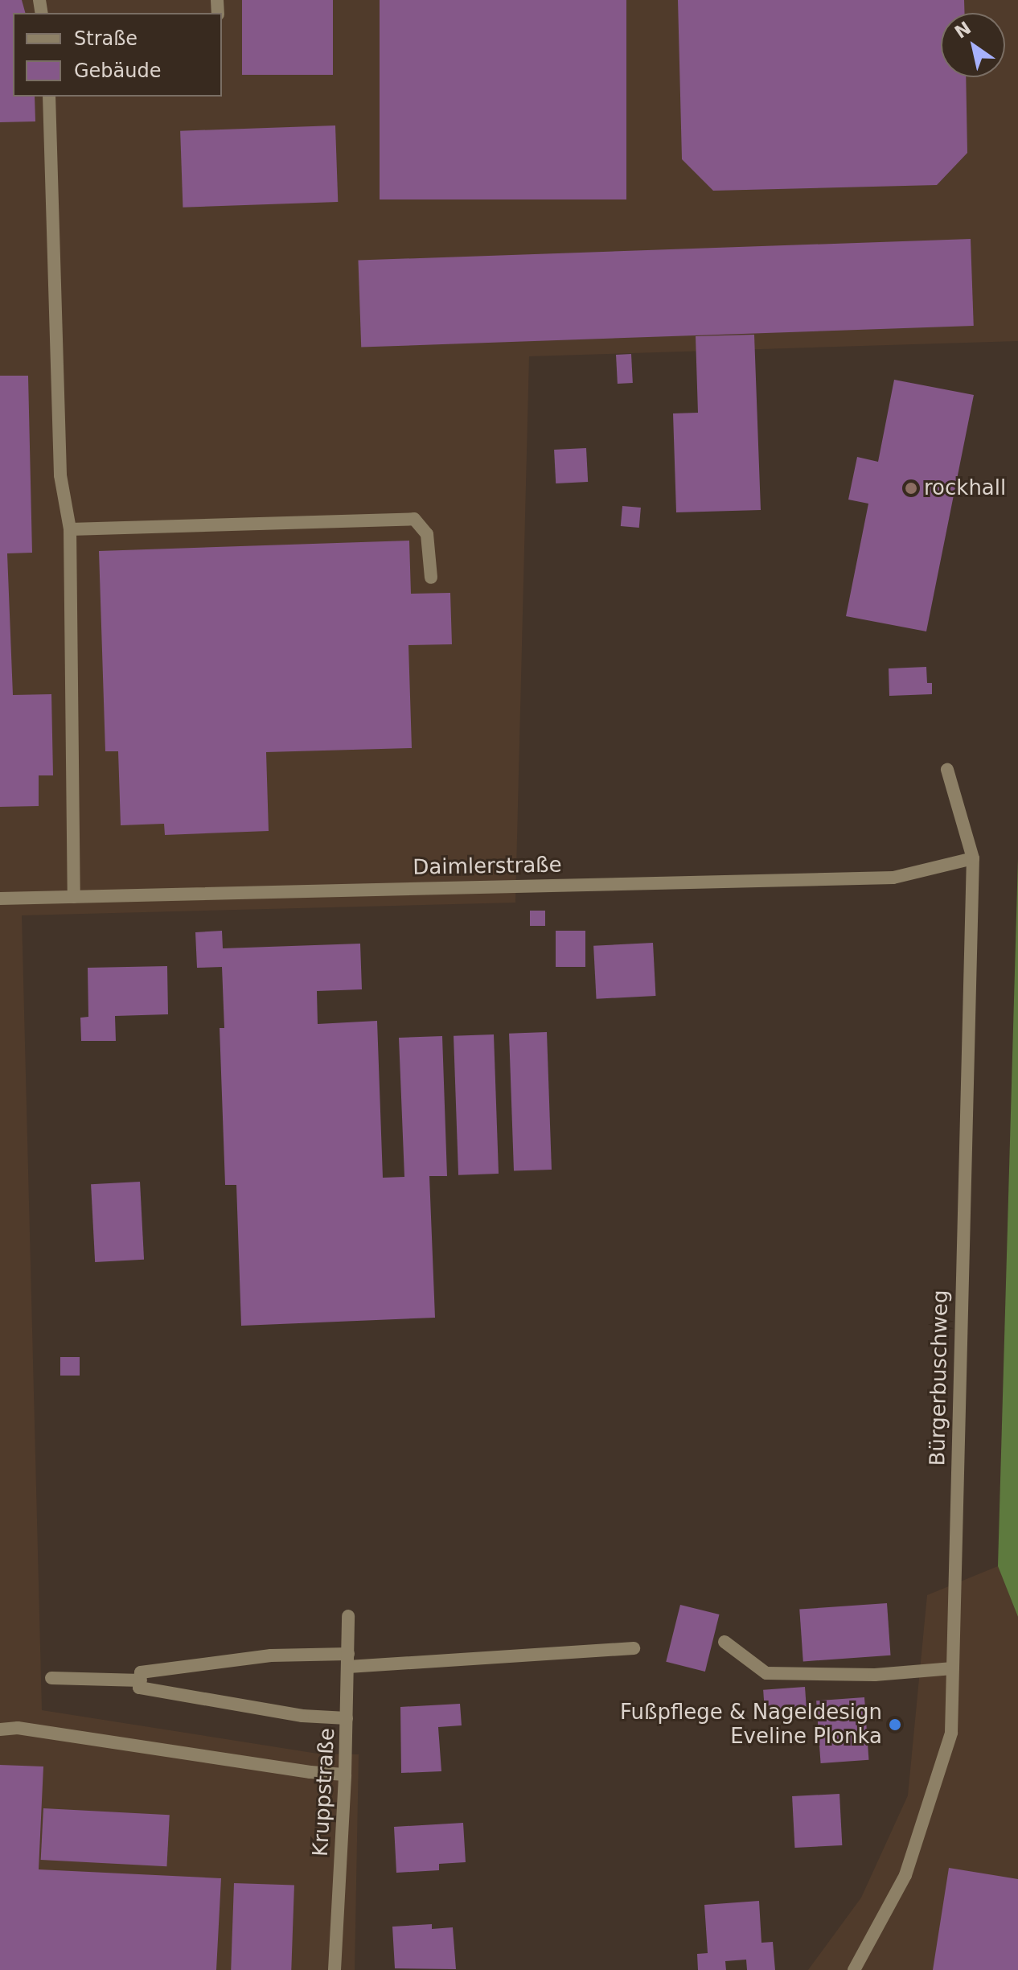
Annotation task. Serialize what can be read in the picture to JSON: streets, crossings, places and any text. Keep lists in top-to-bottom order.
{
  "streets": {
    "street": ["Daimlerstraße", "Bürgerbuschweg", "Kruppstraße"]
  },
  "crossings": [
    ["Daimlerstraße", "Bürgerbuschweg"]
  ],
  "places": ["rockhall", "Fußpflege & Nageldesign Eveline Plonka"],
  "legend": ["Straße", "Gebäude"],
  "north": "top left"
}
